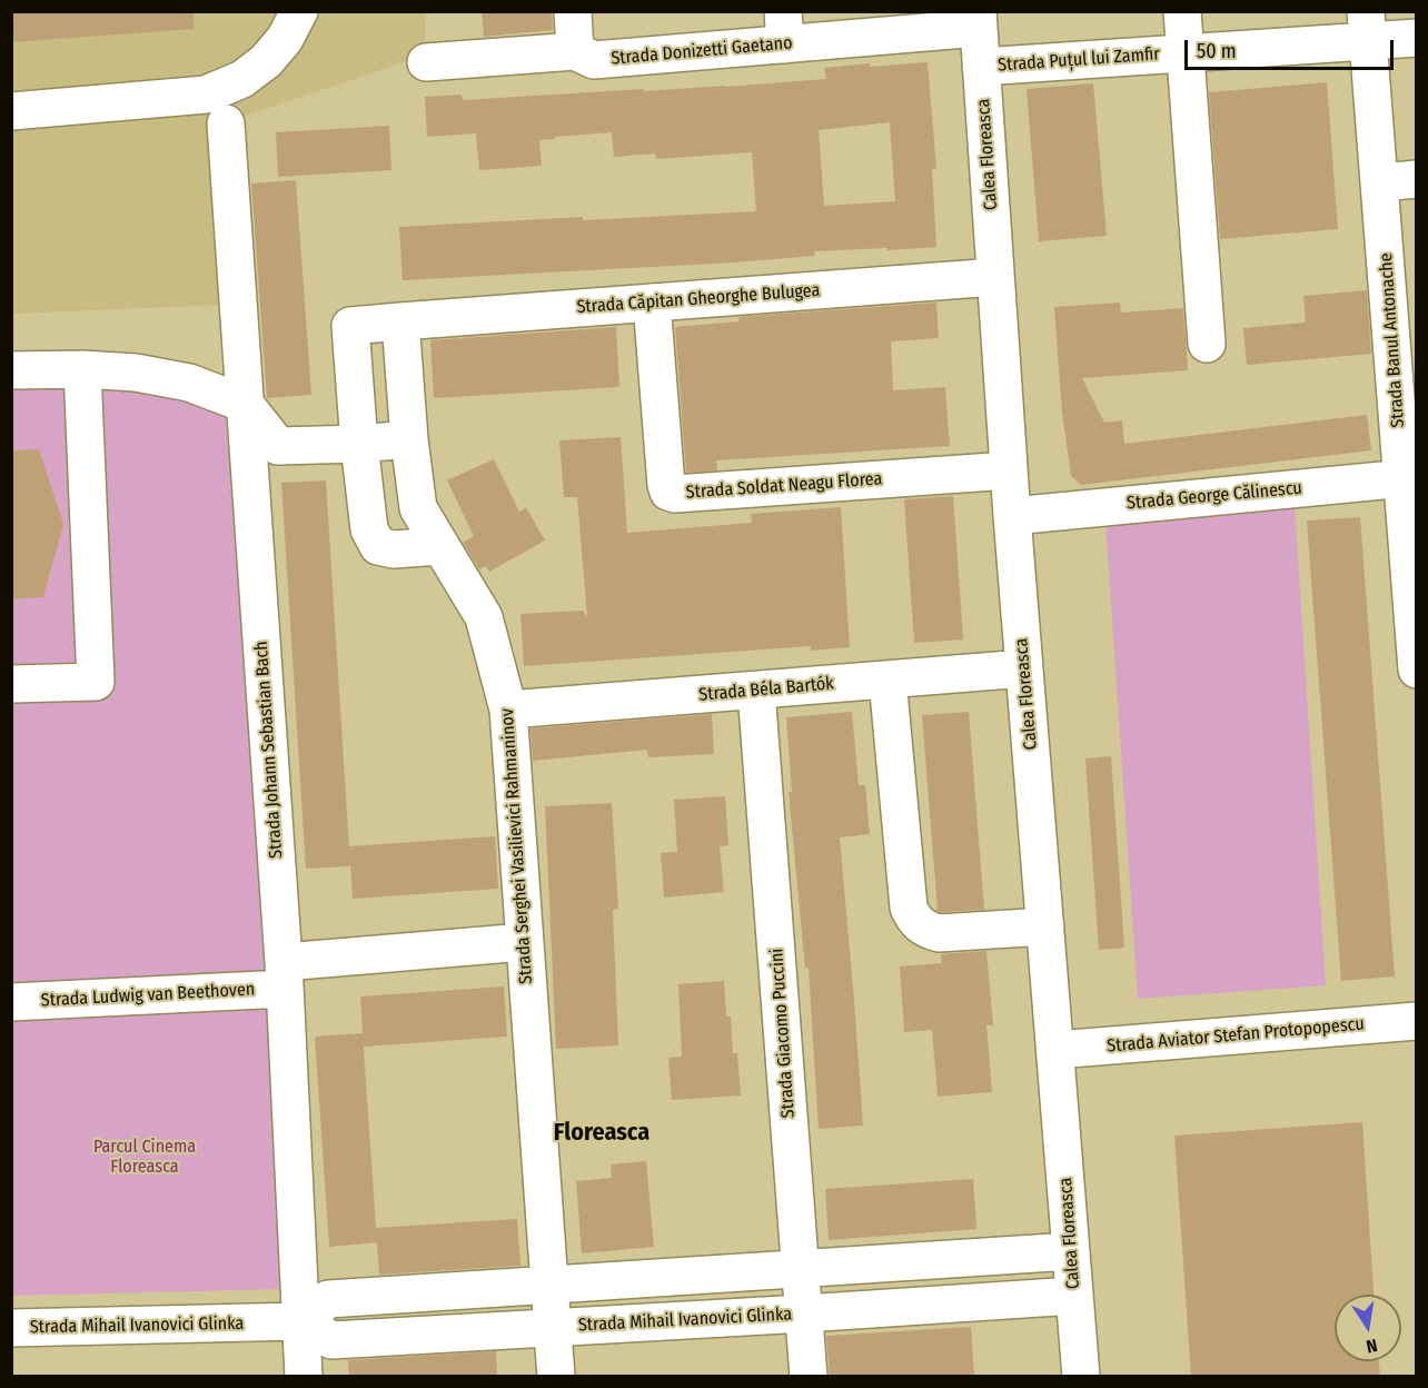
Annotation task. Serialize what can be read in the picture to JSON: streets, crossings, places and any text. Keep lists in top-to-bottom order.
{
  "streets": {
    "street": [
      "Strada Donizetti Gaetano",
      "Strada Puțul lui Zamfir",
      "Calea Floreasca",
      "Strada Căpitan Gheorghe Bulugea",
      "Strada Banul Antonache",
      "Strada Soldat Neagu Florea",
      "Strada George Călinescu",
      "Strada Béla Bartók",
      "Strada Johann Sebastian Bach",
      "Strada Serghei Vasilievici Rahmaninov",
      "Strada Ludwig van Beethoven",
      "Strada Giacomo Puccini",
      "Strada Aviator Stefan Protopopescu",
      "Strada Mihail Ivanovici Glinka"
    ]
  },
  "crossings": [
    ["Strada Donizetti Gaetano", "Calea Floreasca"],
    ["Strada Puțul lui Zamfir", "Calea Floreasca"],
    ["Strada Puțul lui Zamfir", "Strada Banul Antonache"],
    ["Calea Floreasca", "Strada Căpitan Gheorghe Bulugea"],
    ["Calea Floreasca", "Strada Soldat Neagu Florea"],
    ["Calea Floreasca", "Strada George Călinescu"],
    ["Calea Floreasca", "Strada Béla Bartók"],
    ["Calea Floreasca", "Strada Aviator Stefan Protopopescu"],
    ["Calea Floreasca", "Strada Mihail Ivanovici Glinka"],
    ["Strada Căpitan Gheorghe Bulugea", "Strada Soldat Neagu Florea"],
    ["Strada Căpitan Gheorghe Bulugea", "Strada Serghei Vasilievici Rahmaninov"],
    ["Strada Banul Antonache", "Strada George Călinescu"],
    ["Strada Béla Bartók", "Strada Serghei Vasilievici Rahmaninov"],
    ["Strada Béla Bartók", "Strada Giacomo Puccini"],
    ["Strada Johann Sebastian Bach", "Strada Ludwig van Beethoven"],
    ["Strada Johann Sebastian Bach", "Strada Mihail Ivanovici Glinka"],
    ["Strada Serghei Vasilievici Rahmaninov", "Strada Ludwig van Beethoven"],
    ["Strada Serghei Vasilievici Rahmaninov", "Strada Mihail Ivanovici Glinka"],
    ["Strada Giacomo Puccini", "Strada Mihail Ivanovici Glinka"]
  ],
  "districts": ["Floreasca"],
  "parks": ["Parcul Cinema Floreasca"],
  "scale_bar": "50 m",
  "north": "bottom"
}
